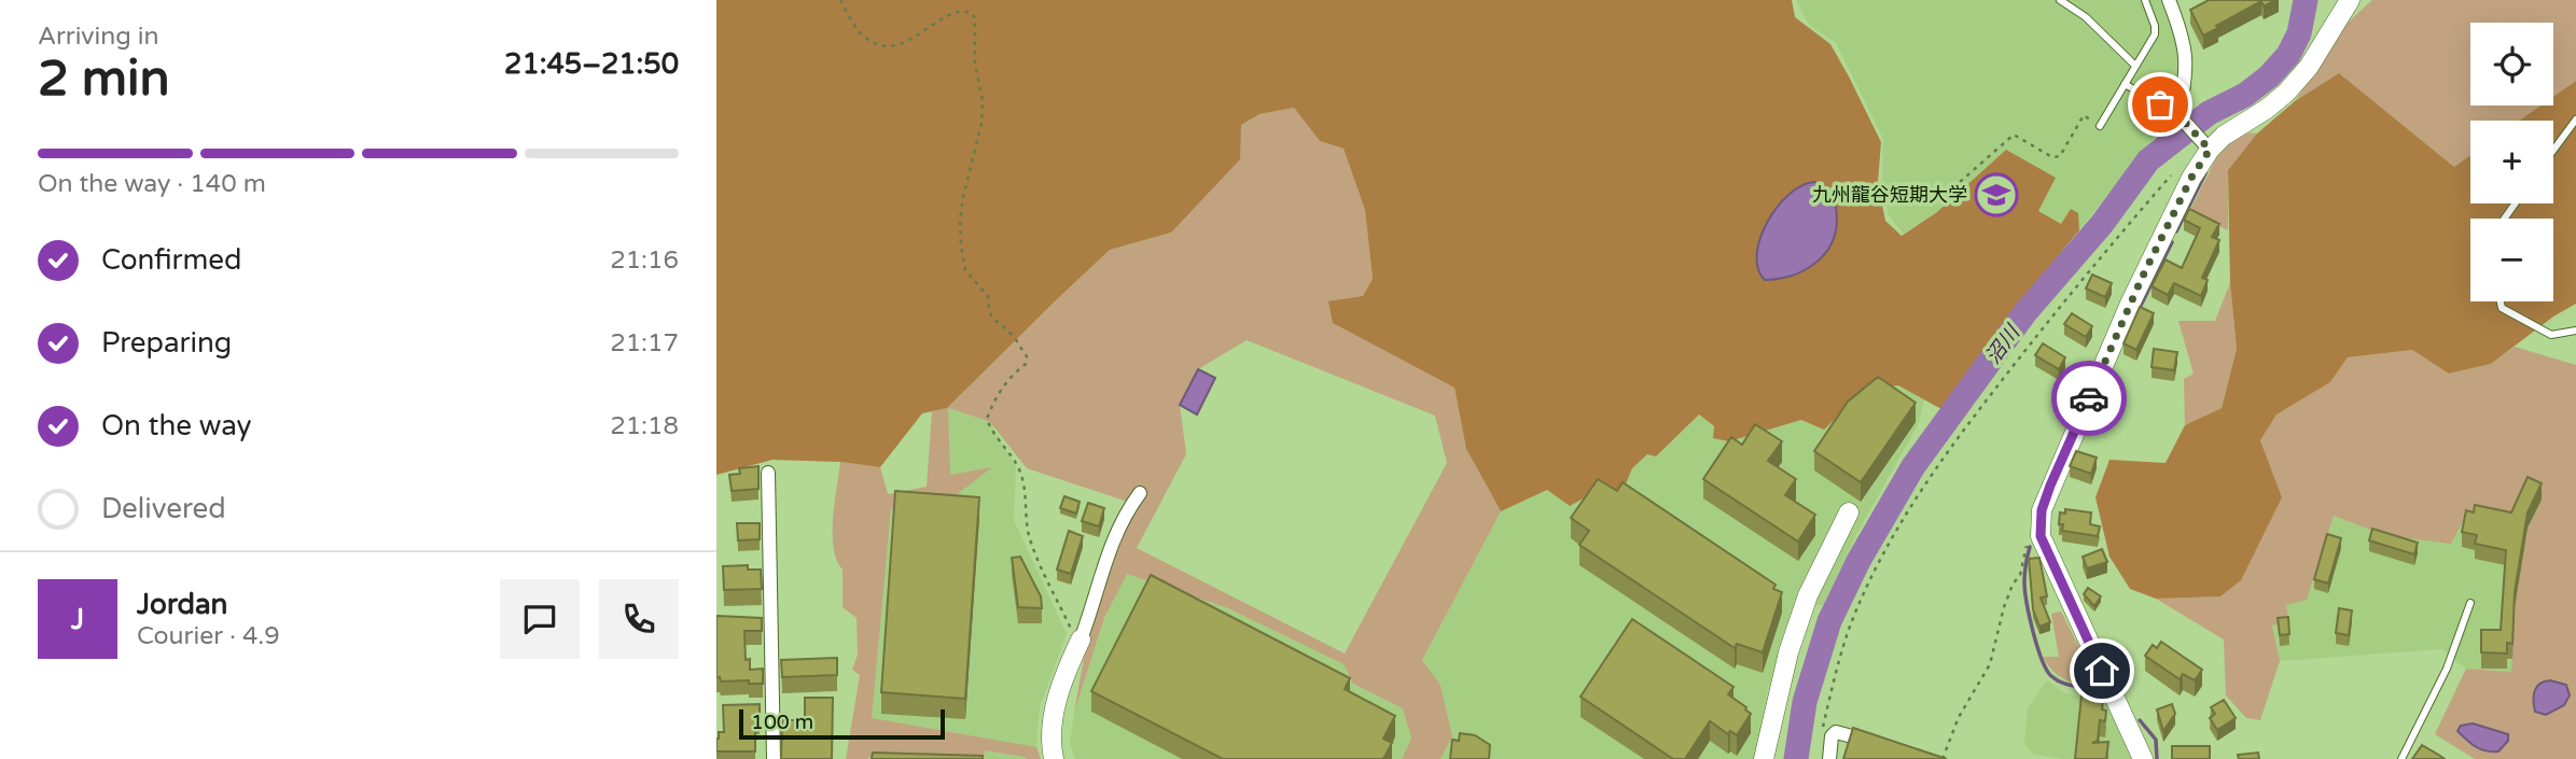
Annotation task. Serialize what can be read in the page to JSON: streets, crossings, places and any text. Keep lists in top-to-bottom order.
{
  "water": ["沼川"],
  "places": {
    "school or university": ["九州龍谷短期大学"]
  },
  "scale_bar": "100 m",
  "page": {
    "heading": ["2 min", "Arriving in", "21:45–21:50"],
    "panel": ["Jordan", "Courier · 4.9"],
    "map_buttons": ["+", "−"],
    "bar": "On the way · 140 m",
    "list": [
      ["Confirmed", "21:16"],
      ["Preparing", "21:17"],
      ["On the way", "21:18"],
      "Delivered"
    ],
    "round": "J",
    "scale": "100 m"
  }
}
